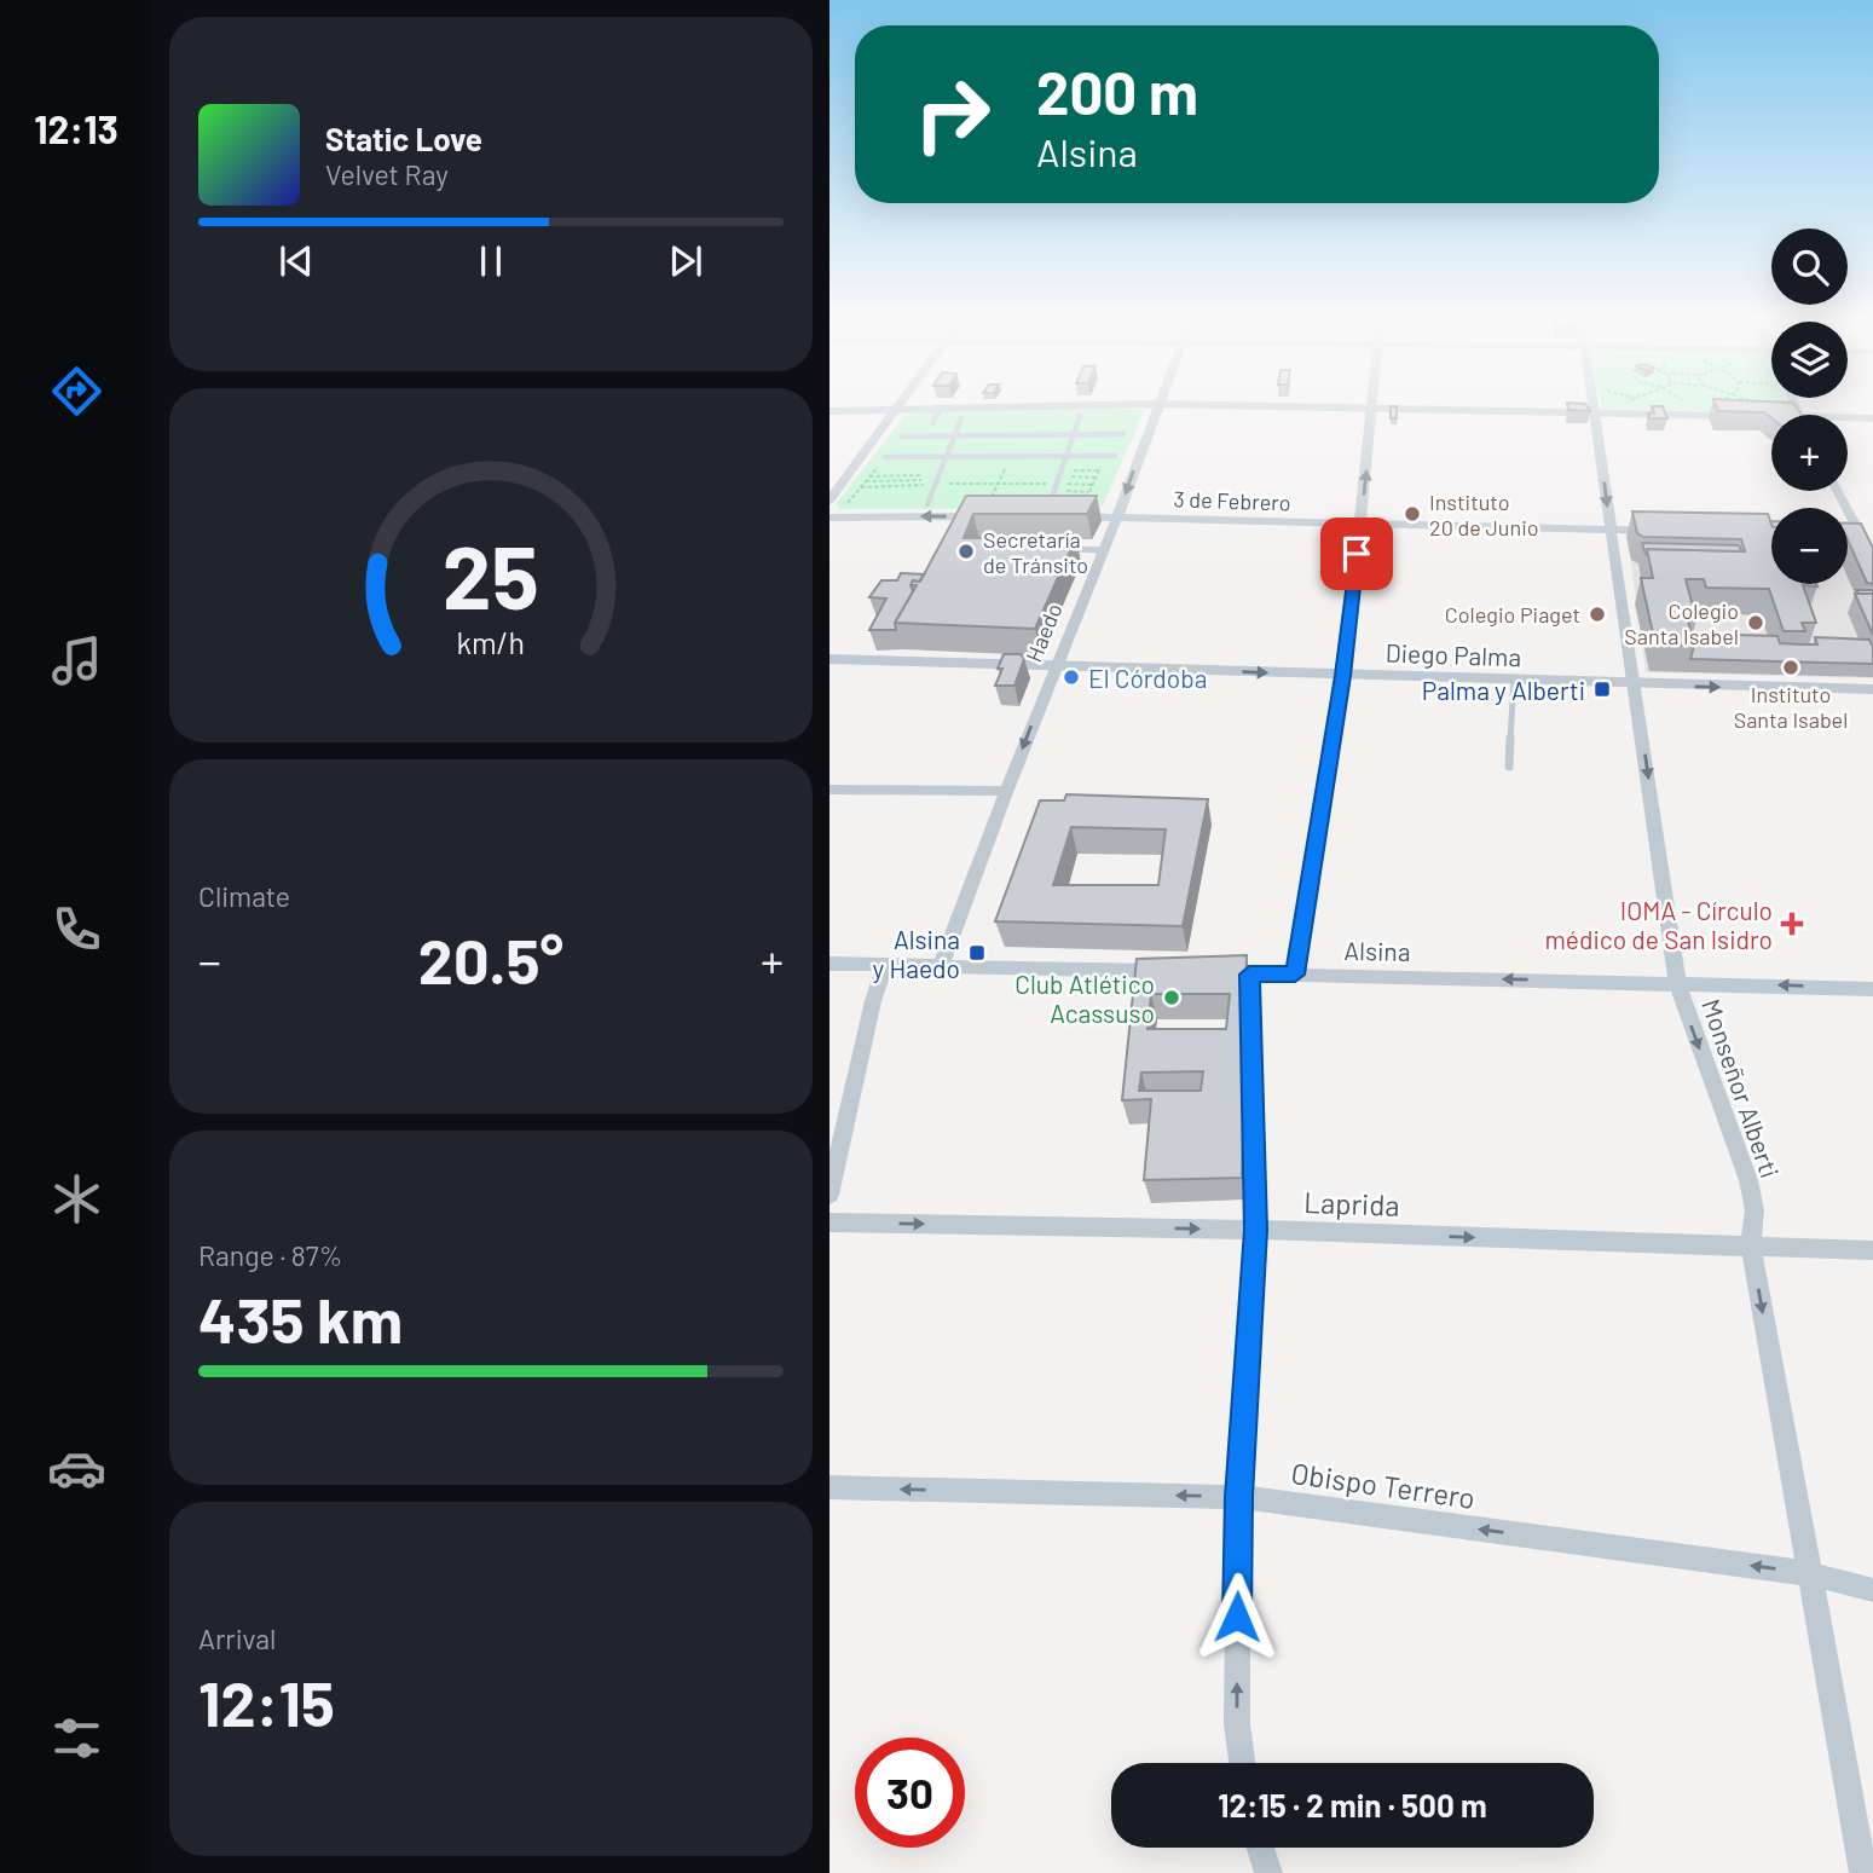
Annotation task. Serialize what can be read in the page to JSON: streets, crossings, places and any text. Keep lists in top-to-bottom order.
{
  "streets": {
    "street": [
      "3 de Febrero",
      "Haedo",
      "Diego Palma",
      "Alsina",
      "Monseñor Alberti",
      "Laprida",
      "Obispo Terrero"
    ]
  },
  "crossings": [
    ["3 de Febrero", "Haedo"],
    ["3 de Febrero", "Monseñor Alberti"],
    ["Haedo", "Diego Palma"],
    ["Haedo", "Alsina"],
    ["Diego Palma", "Monseñor Alberti"],
    ["Alsina", "Monseñor Alberti"],
    ["Monseñor Alberti", "Laprida"],
    ["Monseñor Alberti", "Obispo Terrero"]
  ],
  "one_way": [
    "Haedo",
    "Diego Palma",
    "Alsina",
    "Monseñor Alberti",
    "Laprida",
    "Obispo Terrero"
  ],
  "places": {
    "other": [
      "Instituto 20 de Junio",
      "Secretaría de Tránsito",
      "Colegio Piaget",
      "Colegio Santa Isabel",
      "Instituto Santa Isabel",
      "El Córdoba",
      "Club Atlético Acassuso"
    ],
    "transit": ["Palma y Alberti", "Alsina y Haedo"],
    "health": ["IOMA - Círculo médico de San Isidro"]
  },
  "page": {
    "tabs": "12:13",
    "turn": ["200 m", "Alsina"],
    "song": ["Static Love", "Velvet Ray"],
    "map_buttons": ["+", "−"],
    "tile": [
      "Climate",
      ["Range · 87%", "435 km"],
      ["Arrival", "12:15"]
    ],
    "heat": ["−", "20.5°", "+"],
    "limit": "30",
    "trip": "12:15 · 2 min · 500 m",
    "gauge": ["25", "km/h"]
  }
}
